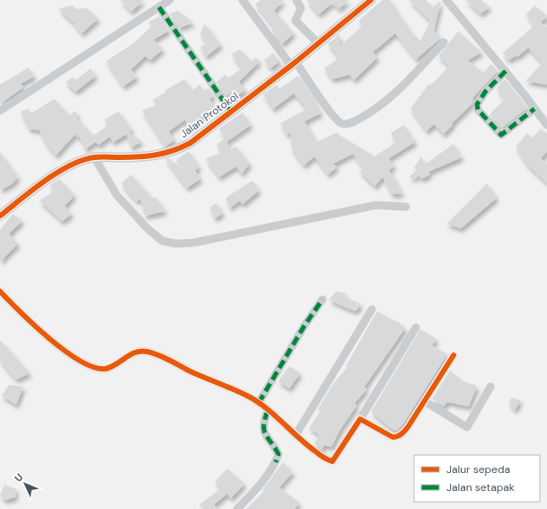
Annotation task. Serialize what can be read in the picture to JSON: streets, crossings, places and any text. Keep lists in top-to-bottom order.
{
  "streets": {
    "street": ["Jalan Protokol"]
  },
  "legend": ["Jalur sepeda", "Jalan setapak"],
  "north": "top left"
}
